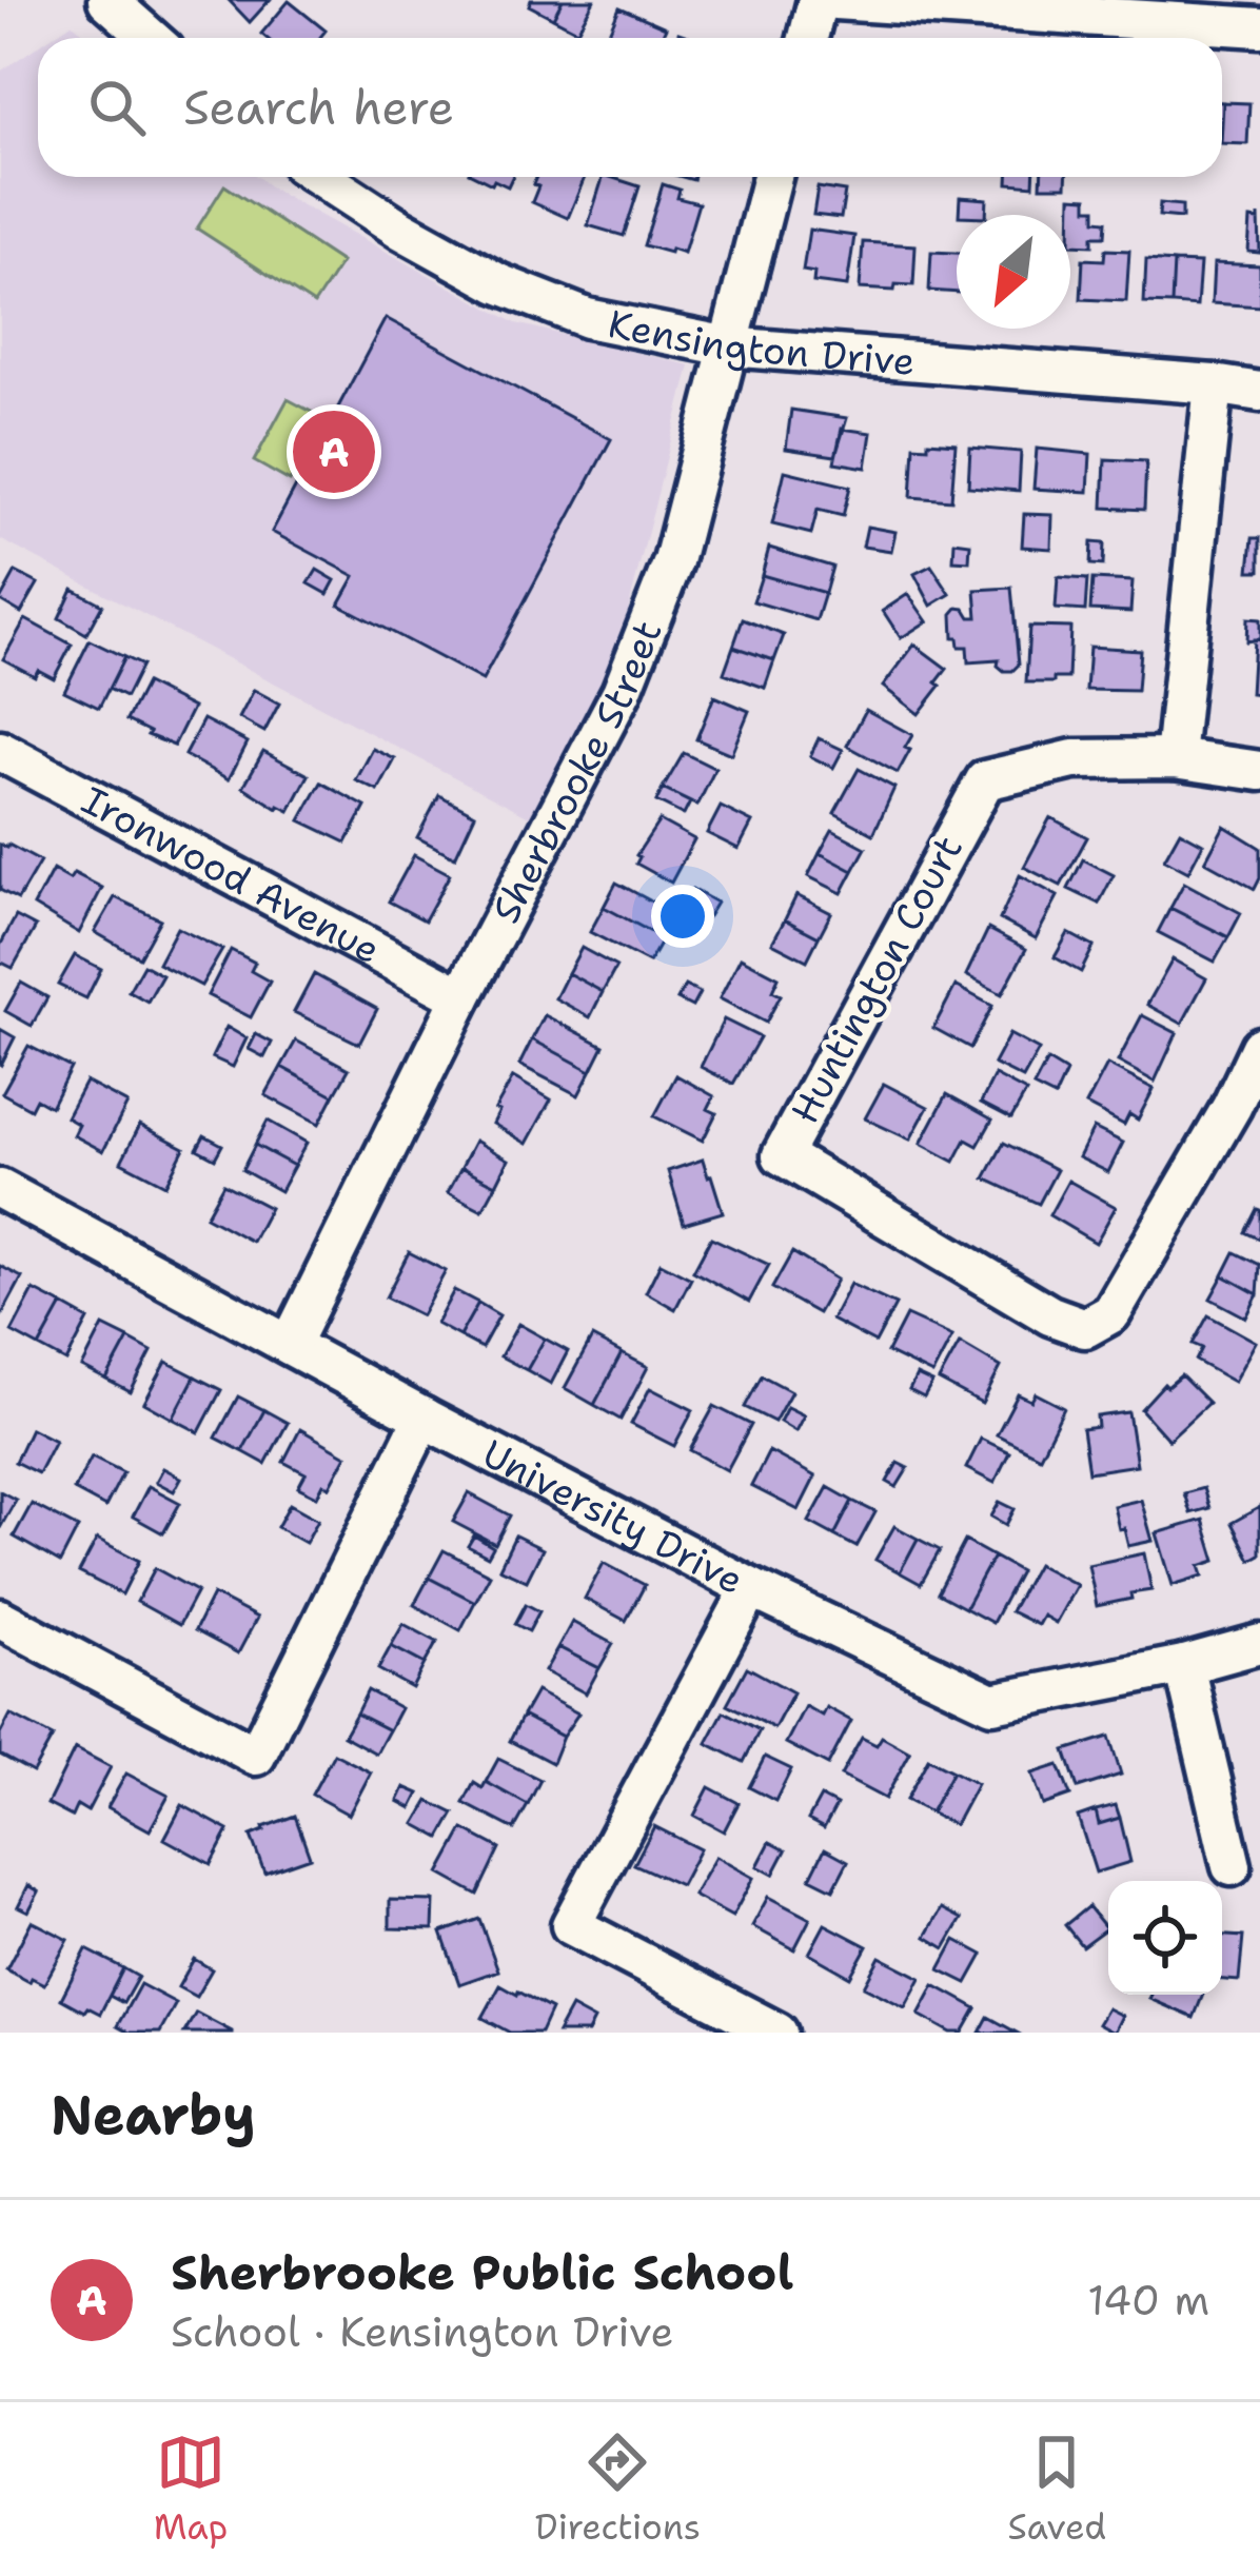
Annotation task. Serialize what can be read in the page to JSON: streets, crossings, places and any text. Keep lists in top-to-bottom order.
{
  "streets": {
    "street": [
      "Kensington Drive",
      "Sherbrooke Street",
      "Ironwood Avenue",
      "Huntington Court",
      "University Drive"
    ]
  },
  "crossings": [
    ["Kensington Drive", "Sherbrooke Street"],
    ["Sherbrooke Street", "Ironwood Avenue"],
    ["Sherbrooke Street", "University Drive"]
  ],
  "north": "bottom left",
  "page": {
    "search": "Search here",
    "pins": "A",
    "heading": "Nearby",
    "list": [
      {
        "mark": "A",
        "name": "Sherbrooke Public School",
        "note": "School · Kensington Drive",
        "value": "140 m"
      }
    ],
    "nav": ["Map", "Directions", "Saved"]
  }
}
